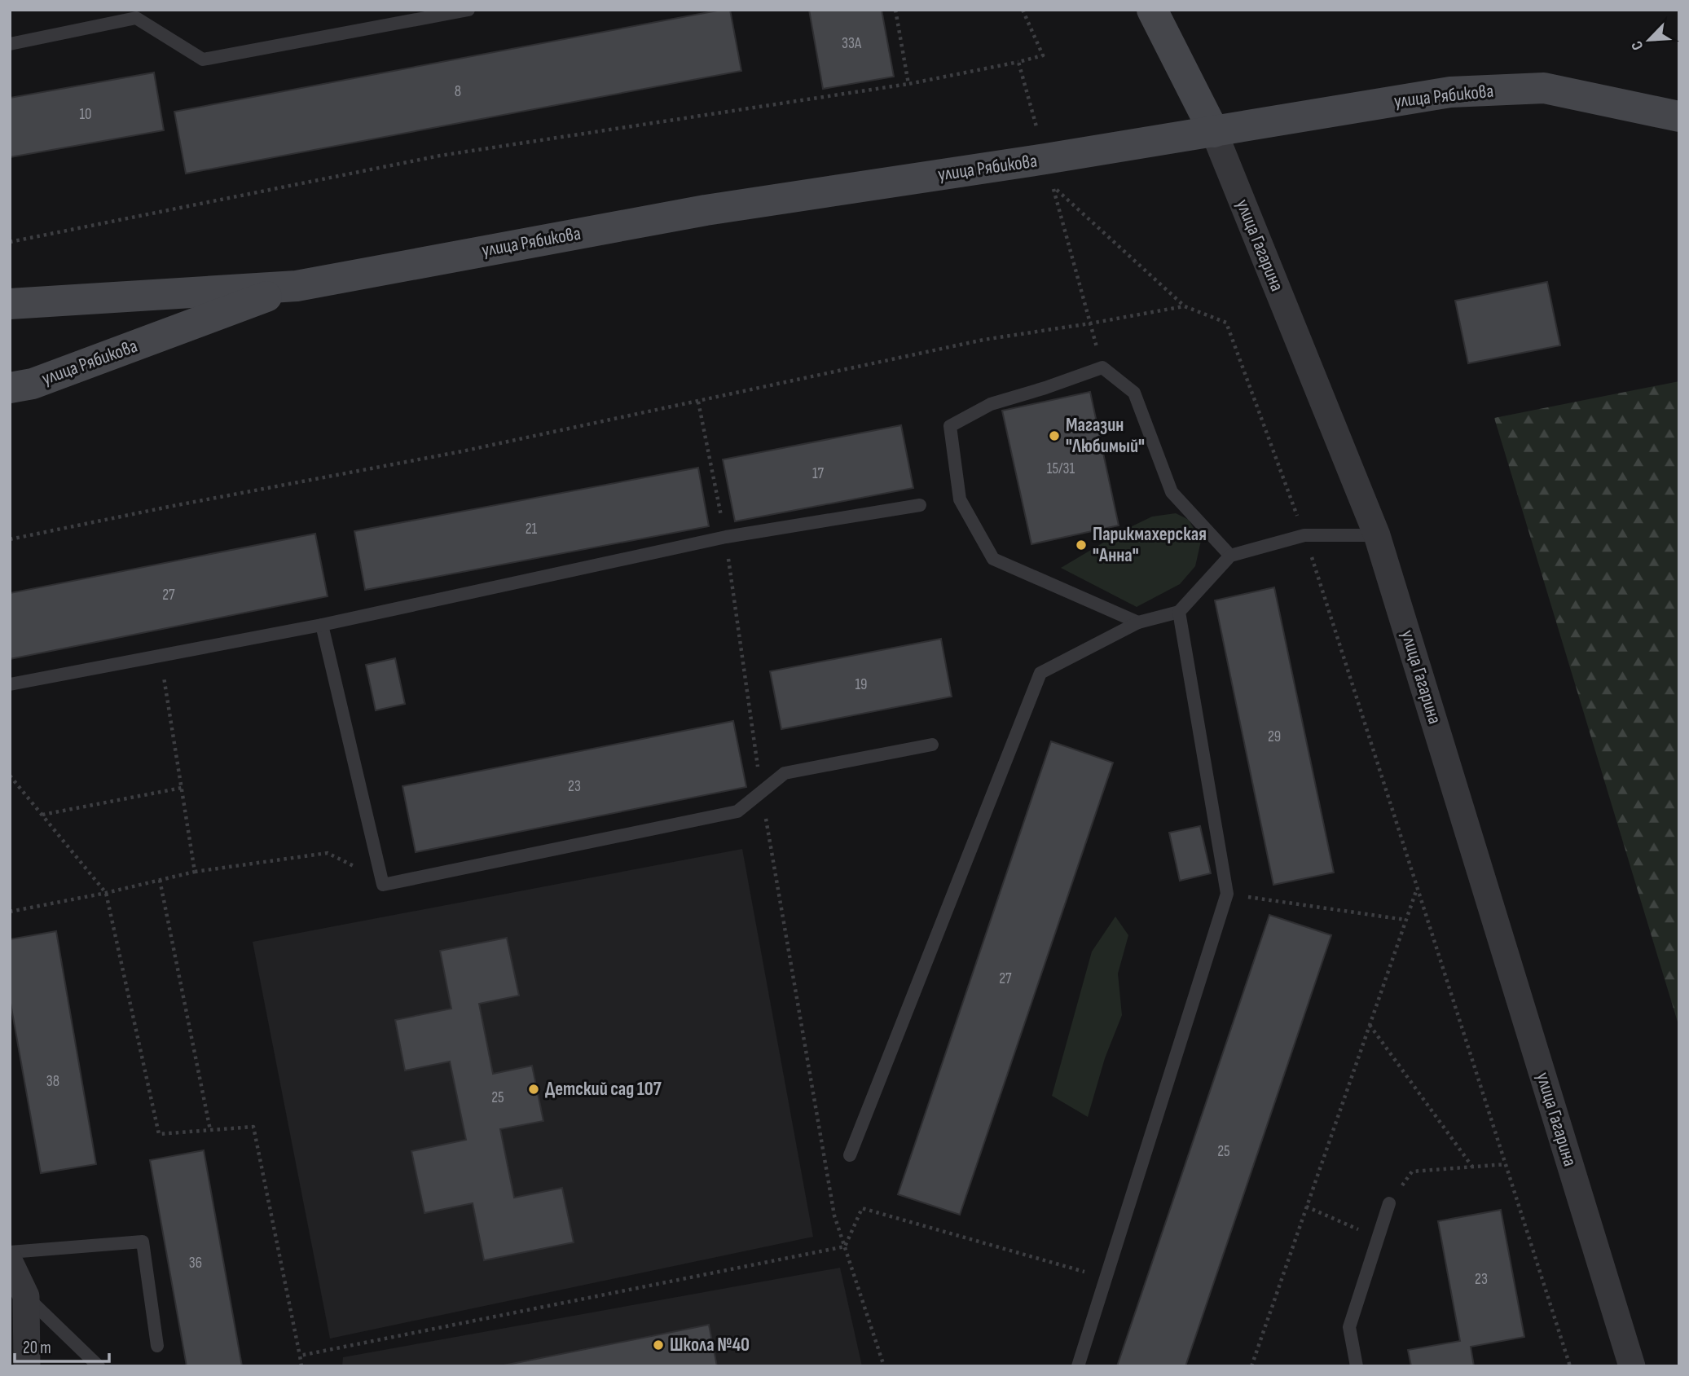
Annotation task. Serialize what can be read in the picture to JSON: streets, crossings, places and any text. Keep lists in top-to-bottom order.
{
  "streets": {
    "street": ["улица Рябикова", "улица Гагарина"]
  },
  "crossings": [
    ["улица Рябикова", "улица Гагарина"]
  ],
  "places": [
    "Магазин \"Любимый\"",
    "Парикмахерская \"Анна\"",
    "Детский сад 107",
    "Школа №40"
  ],
  "house_numbers": [
    "33А",
    "8",
    "10",
    "15/31",
    "17",
    "21",
    "27",
    "19",
    "29",
    "23",
    "27",
    "38",
    "25",
    "25",
    "36",
    "23"
  ],
  "scale_bar": "20 m",
  "north": "bottom left"
}
